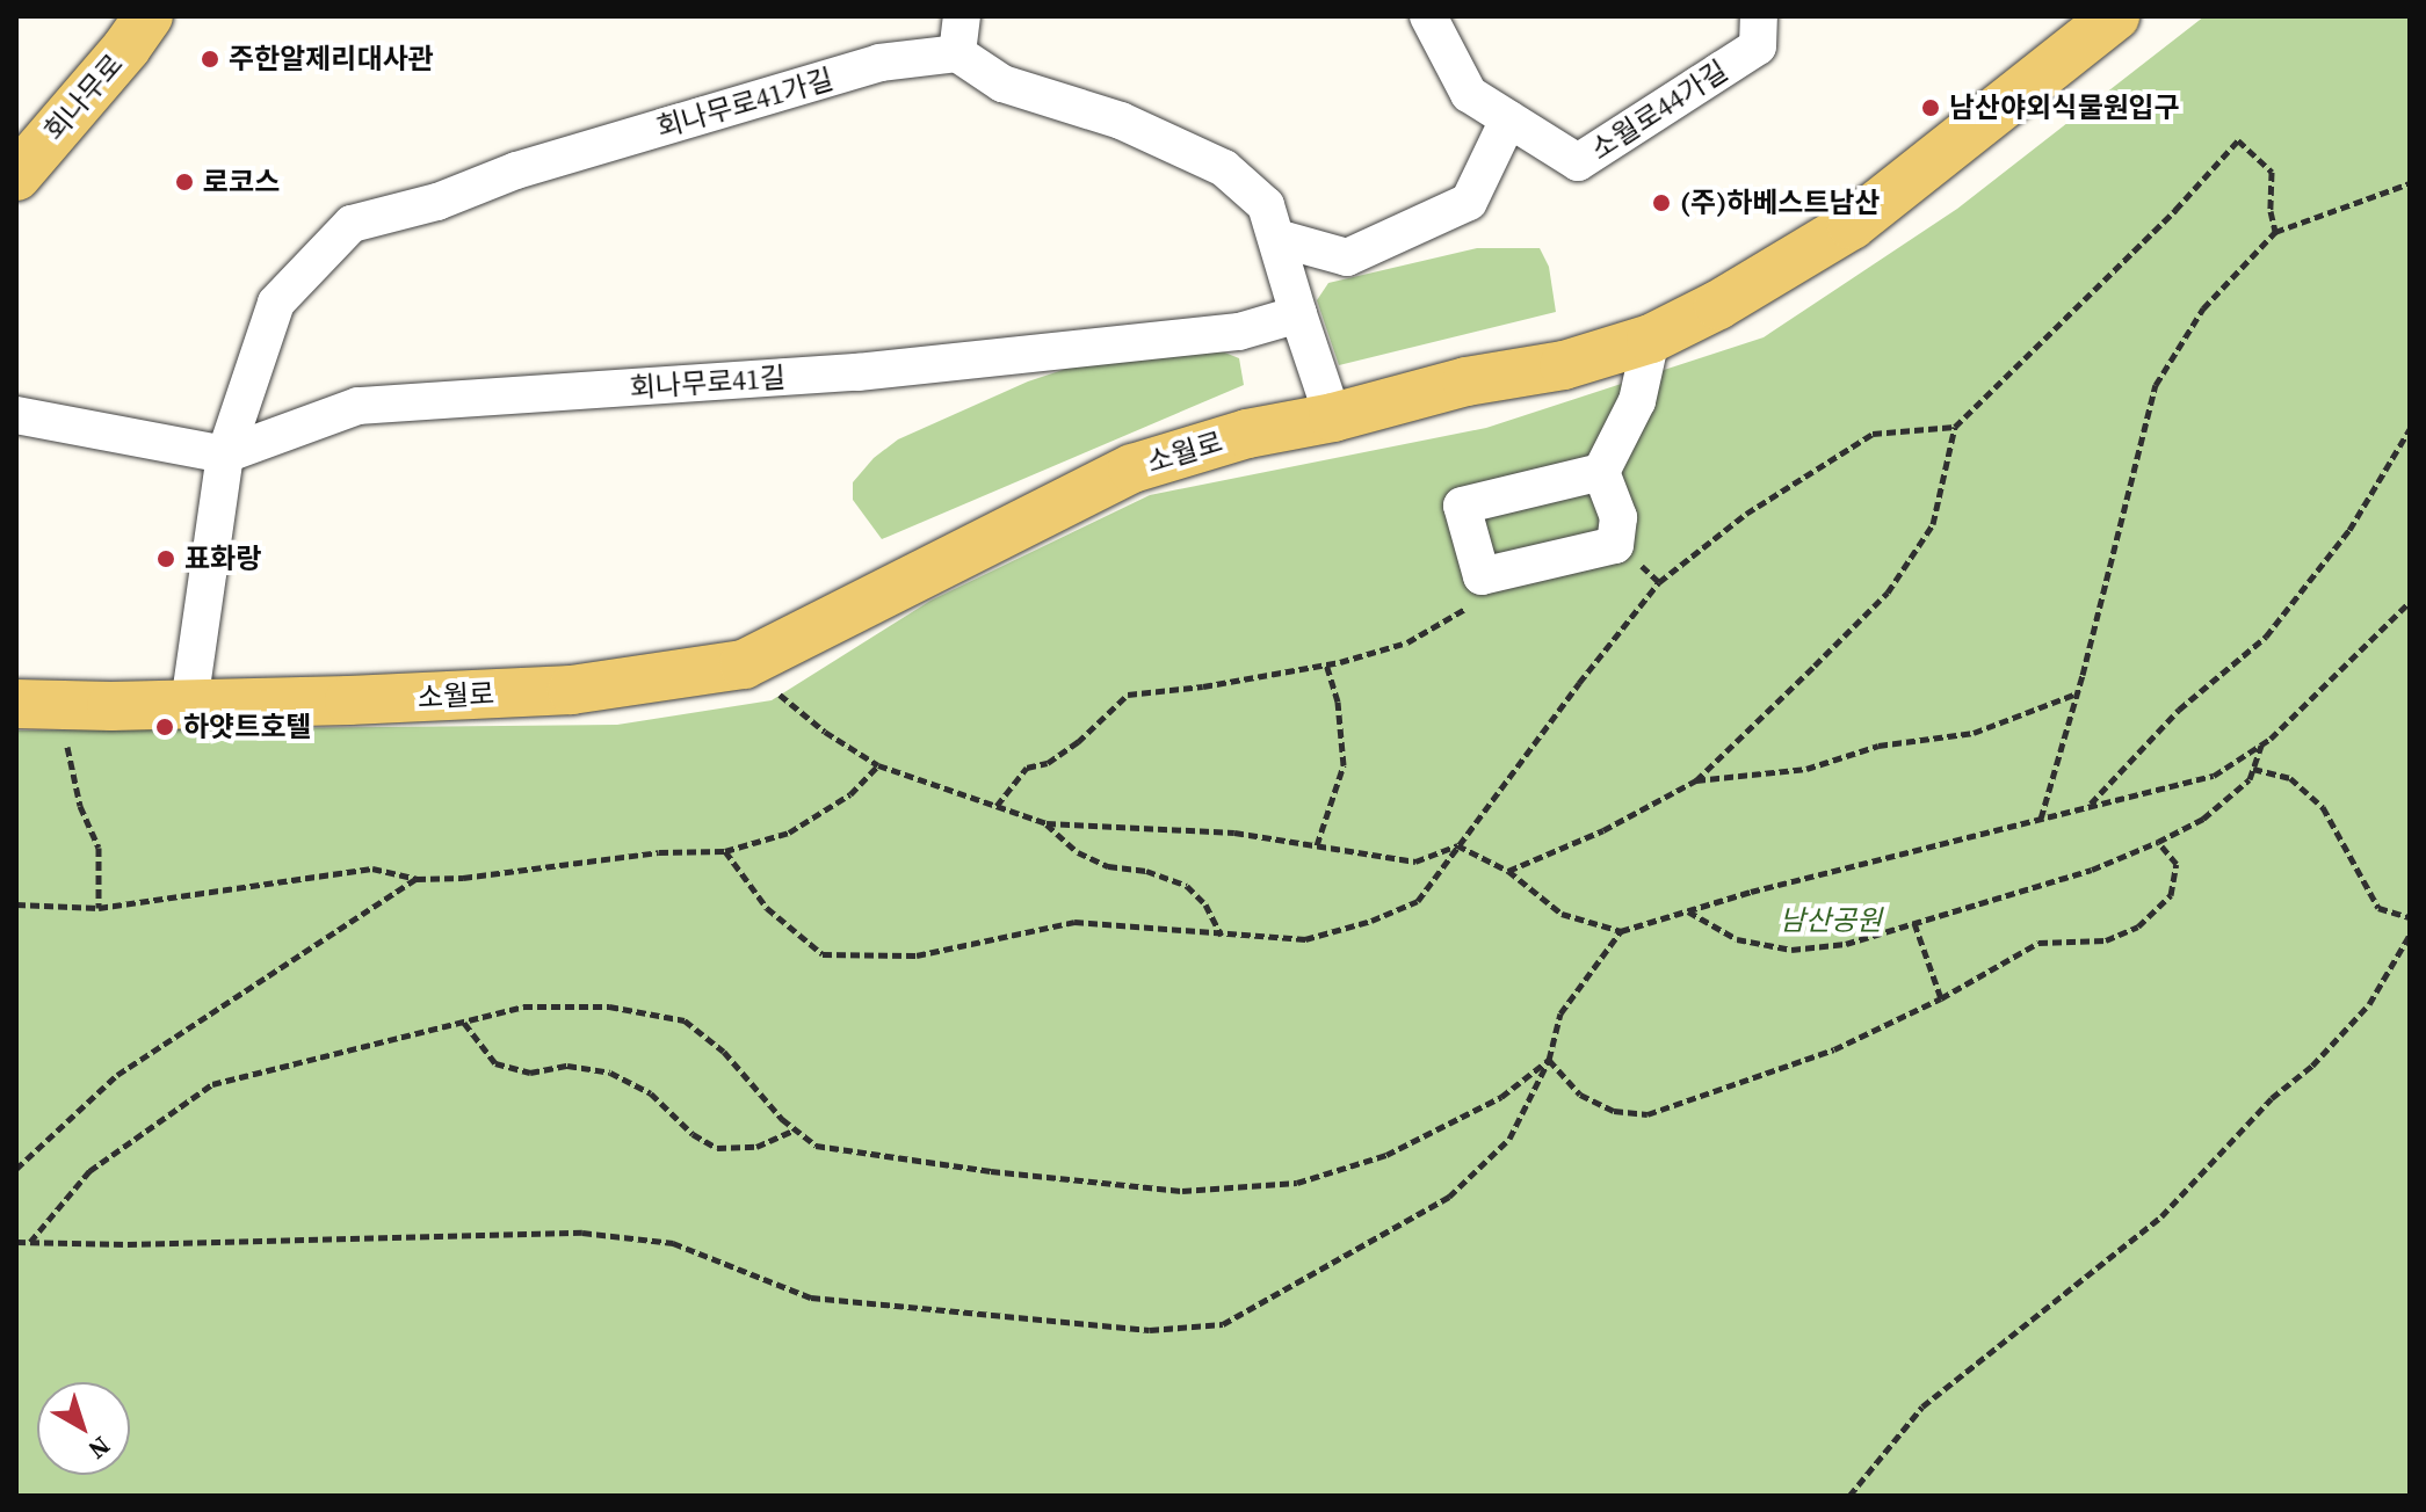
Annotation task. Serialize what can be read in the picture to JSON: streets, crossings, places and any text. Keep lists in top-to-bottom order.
{
  "streets": {
    "main road": ["회나무로", "소월로"],
    "street": ["회나무로41가길", "소월로44가길", "회나무로41길"]
  },
  "crossings": [
    ["회나무로41가길", "회나무로41길"]
  ],
  "parks": ["남산공원"],
  "places": [
    "주한알제리대사관",
    "남산야외식물원입구",
    "로코스",
    "(주)하베스트남산",
    "표화랑",
    "하얏트호텔"
  ],
  "north": "bottom right"
}
